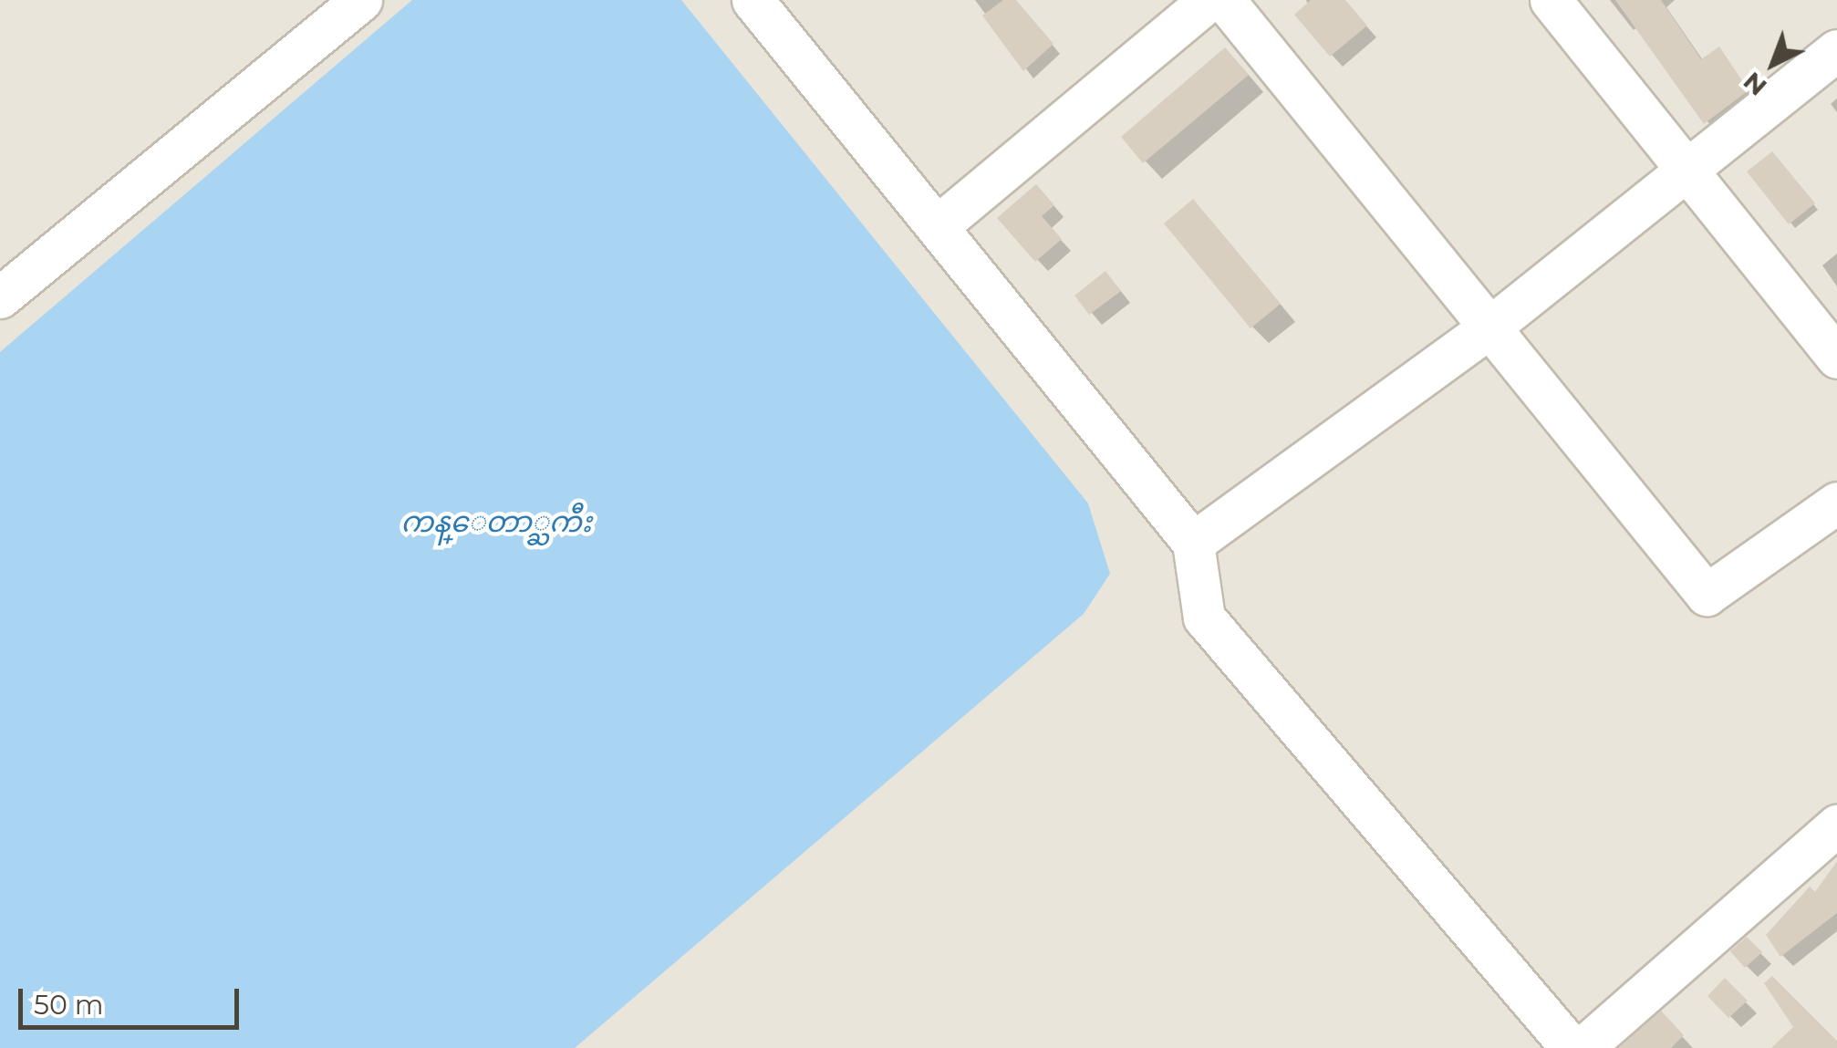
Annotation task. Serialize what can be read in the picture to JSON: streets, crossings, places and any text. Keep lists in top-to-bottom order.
{
  "water": ["ကန္ေတာ္ႀကီး"],
  "scale_bar": "50 m",
  "north": "bottom left"
}
